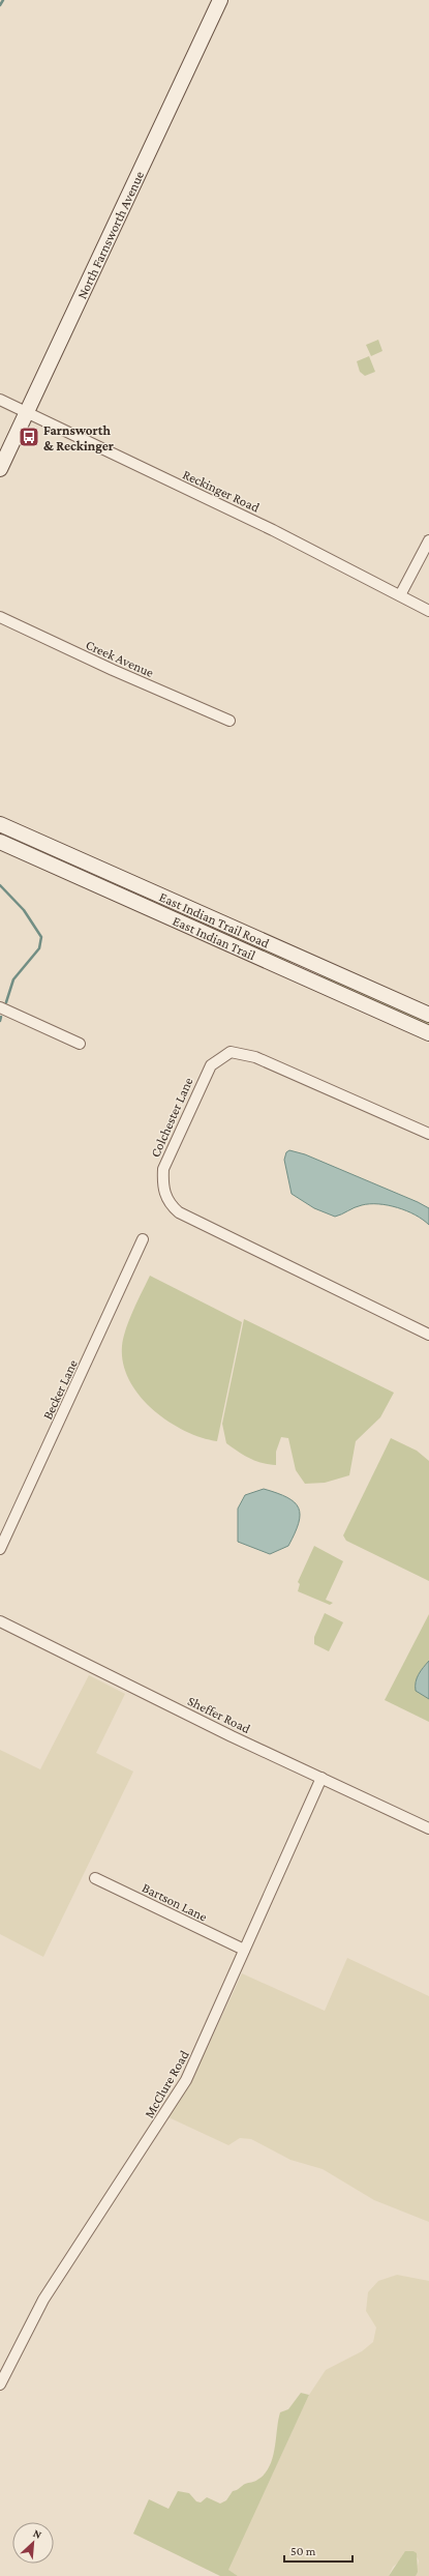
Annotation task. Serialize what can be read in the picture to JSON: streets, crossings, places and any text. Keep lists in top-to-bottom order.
{
  "streets": {
    "main road": ["North Farnsworth Avenue", "East Indian Trail Road", "East Indian Trail"],
    "street": [
      "Reckinger Road",
      "Creek Avenue",
      "Colchester Lane",
      "Becker Lane",
      "Sheffer Road",
      "Bartson Lane",
      "McClure Road"
    ]
  },
  "crossings": [
    ["North Farnsworth Avenue", "Reckinger Road"],
    ["Sheffer Road", "McClure Road"],
    ["Bartson Lane", "McClure Road"]
  ],
  "places": {
    "bus stop": ["Farnsworth & Reckinger"]
  },
  "scale_bar": "50 m",
  "north": "top right"
}
